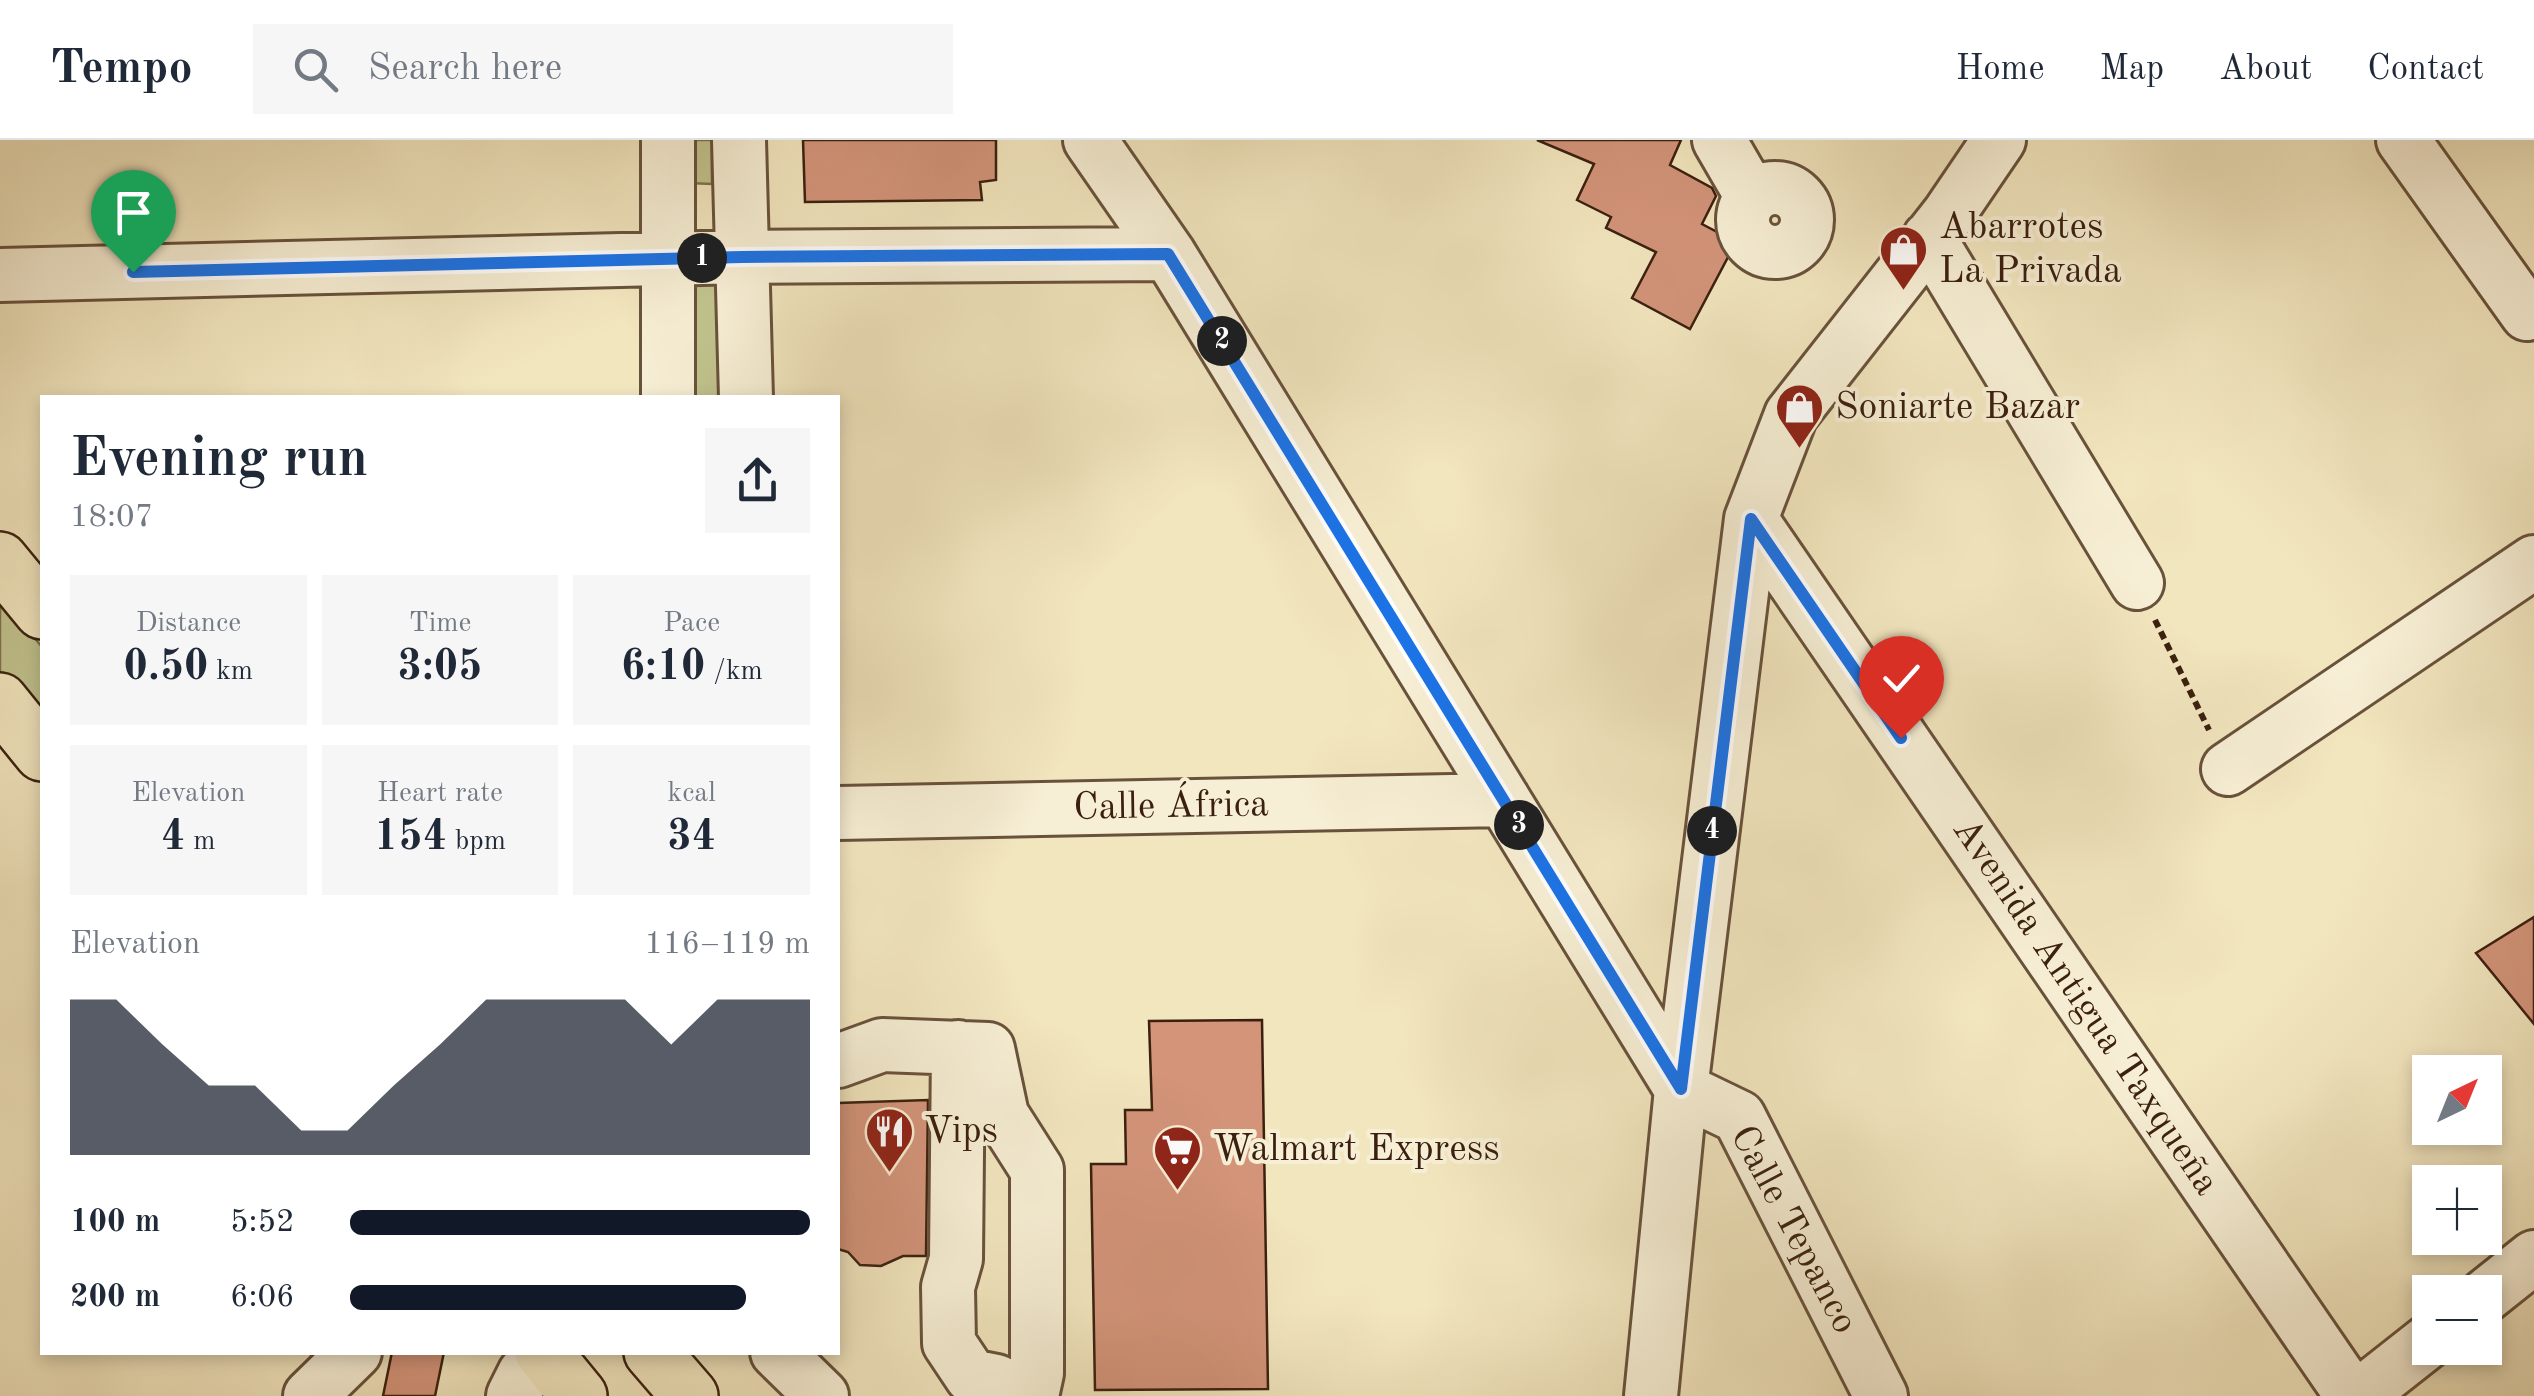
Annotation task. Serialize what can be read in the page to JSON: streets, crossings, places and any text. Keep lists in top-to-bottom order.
{
  "streets": {
    "street": ["Calle África", "Avenida Antigua Taxqueña", "Calle Tepanco"]
  },
  "places": {
    "shop": ["Abarrotes La Privada", "Soniarte Bazar"],
    "restaurant": ["Vips"],
    "supermarket": ["Walmart Express"]
  },
  "north": "top right",
  "page": {
    "header": "Tempo",
    "search": "Search here",
    "nav": [
      "Home",
      "Map",
      "About",
      "Contact"
    ],
    "pins": [
      "1",
      "2",
      "3",
      "4"
    ],
    "heading": ["Evening run", "18:07"],
    "stats": [
      ["Distance", "0.50 km"],
      ["Time", "3:05"],
      ["Pace", "6:10 /km"],
      ["Elevation", "4 m"],
      ["Heart rate", "154 bpm"],
      ["kcal", "34"]
    ],
    "chart": ["Elevation", "116–119 m"],
    "map_buttons": ["+", "−"],
    "list": [
      {
        "name": "100 m",
        "note": "5:52"
      },
      {
        "name": "200 m",
        "note": "6:06"
      }
    ]
  }
}
